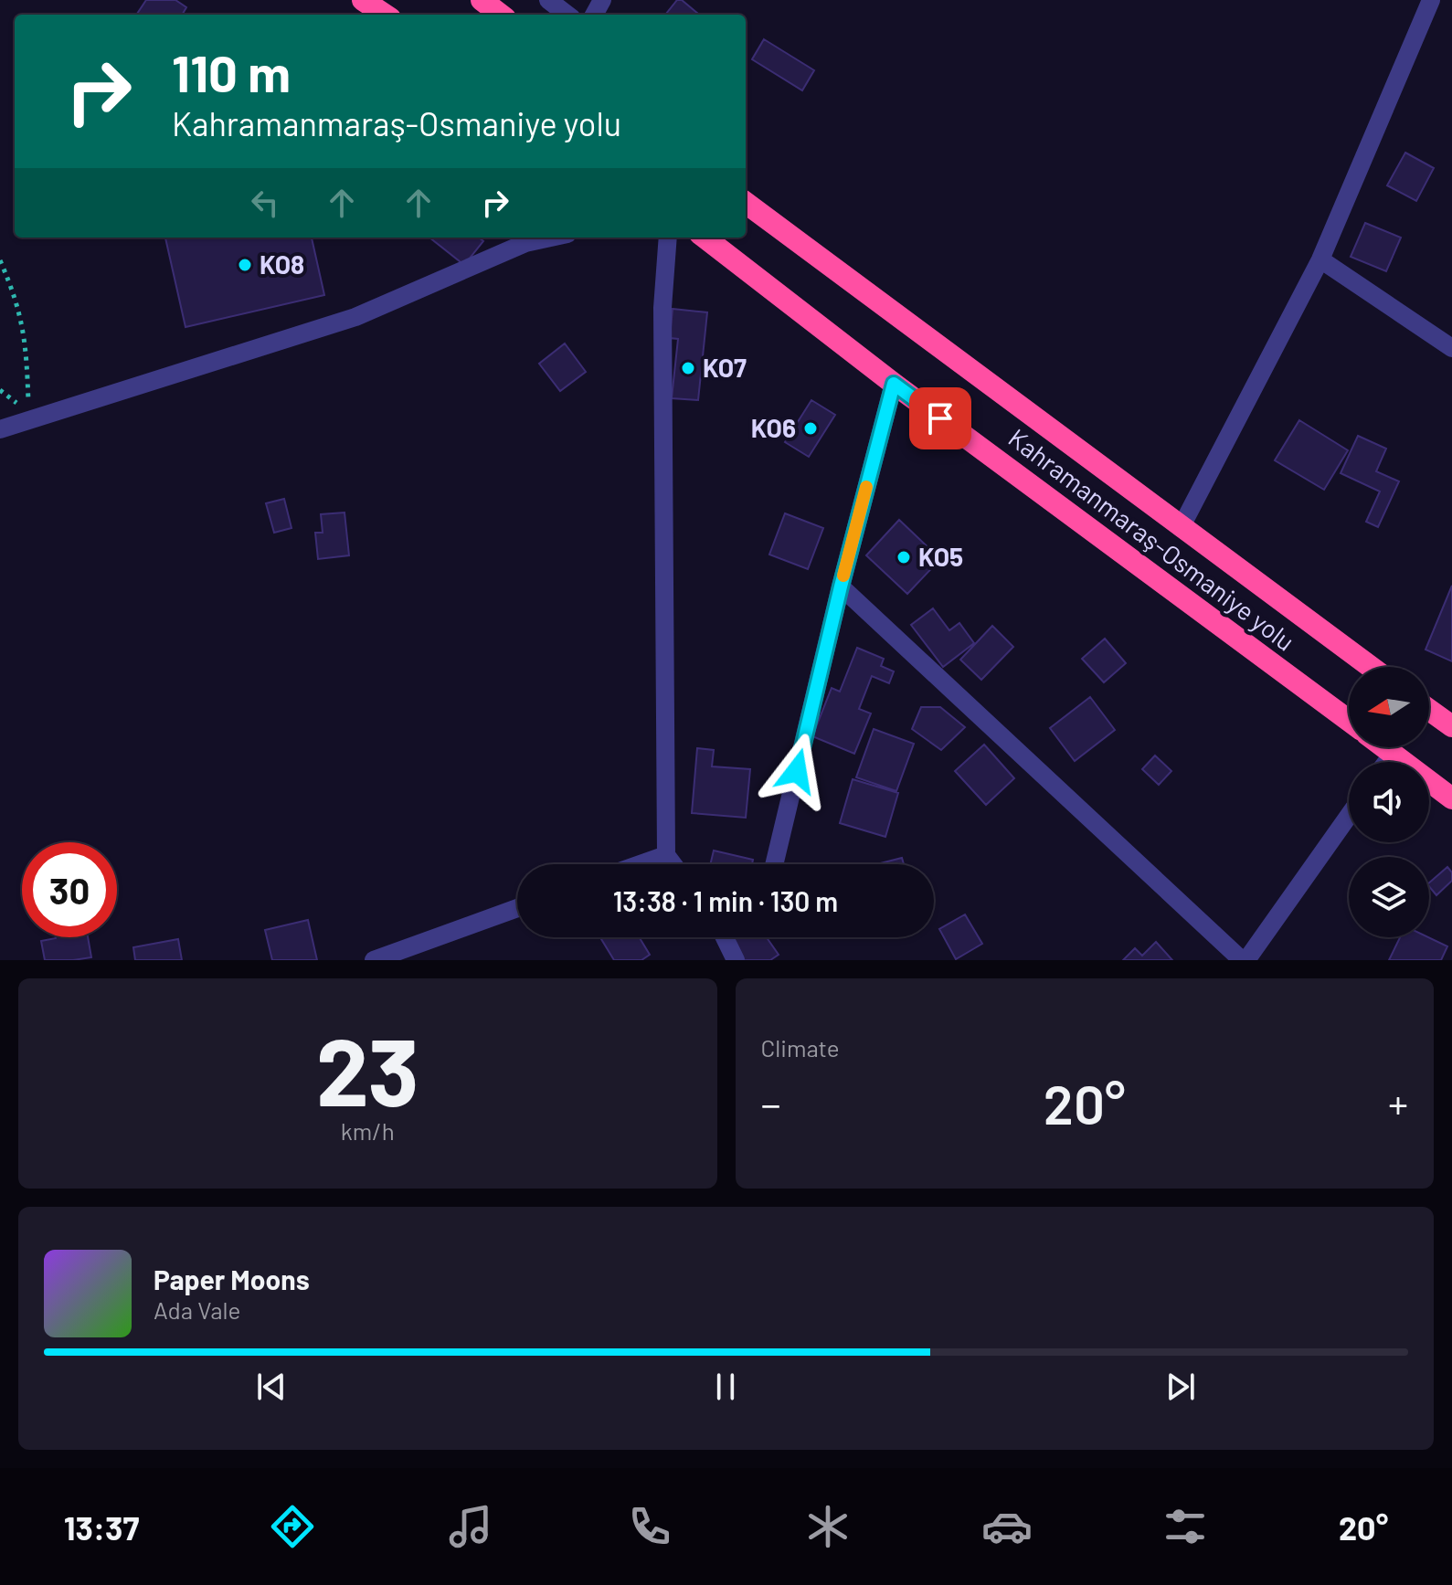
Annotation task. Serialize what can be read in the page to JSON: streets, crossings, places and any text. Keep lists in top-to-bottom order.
{
  "streets": {
    "highway": ["Kahramanmaraş-Osmaniye yolu"]
  },
  "places": [
    "KO8",
    "KO7",
    "KO6",
    "KO5"
  ],
  "north": "left",
  "page": {
    "turn": ["110 m", "Kahramanmaraş-Osmaniye yolu"],
    "limit": "30",
    "trip": "13:38 · 1 min · 130 m",
    "tile": [
      ["23", "km/h"],
      "Climate"
    ],
    "heat": ["−", "20°", "+"],
    "song": ["Paper Moons", "Ada Vale"],
    "tabs": ["13:37", "20°"]
  }
}
